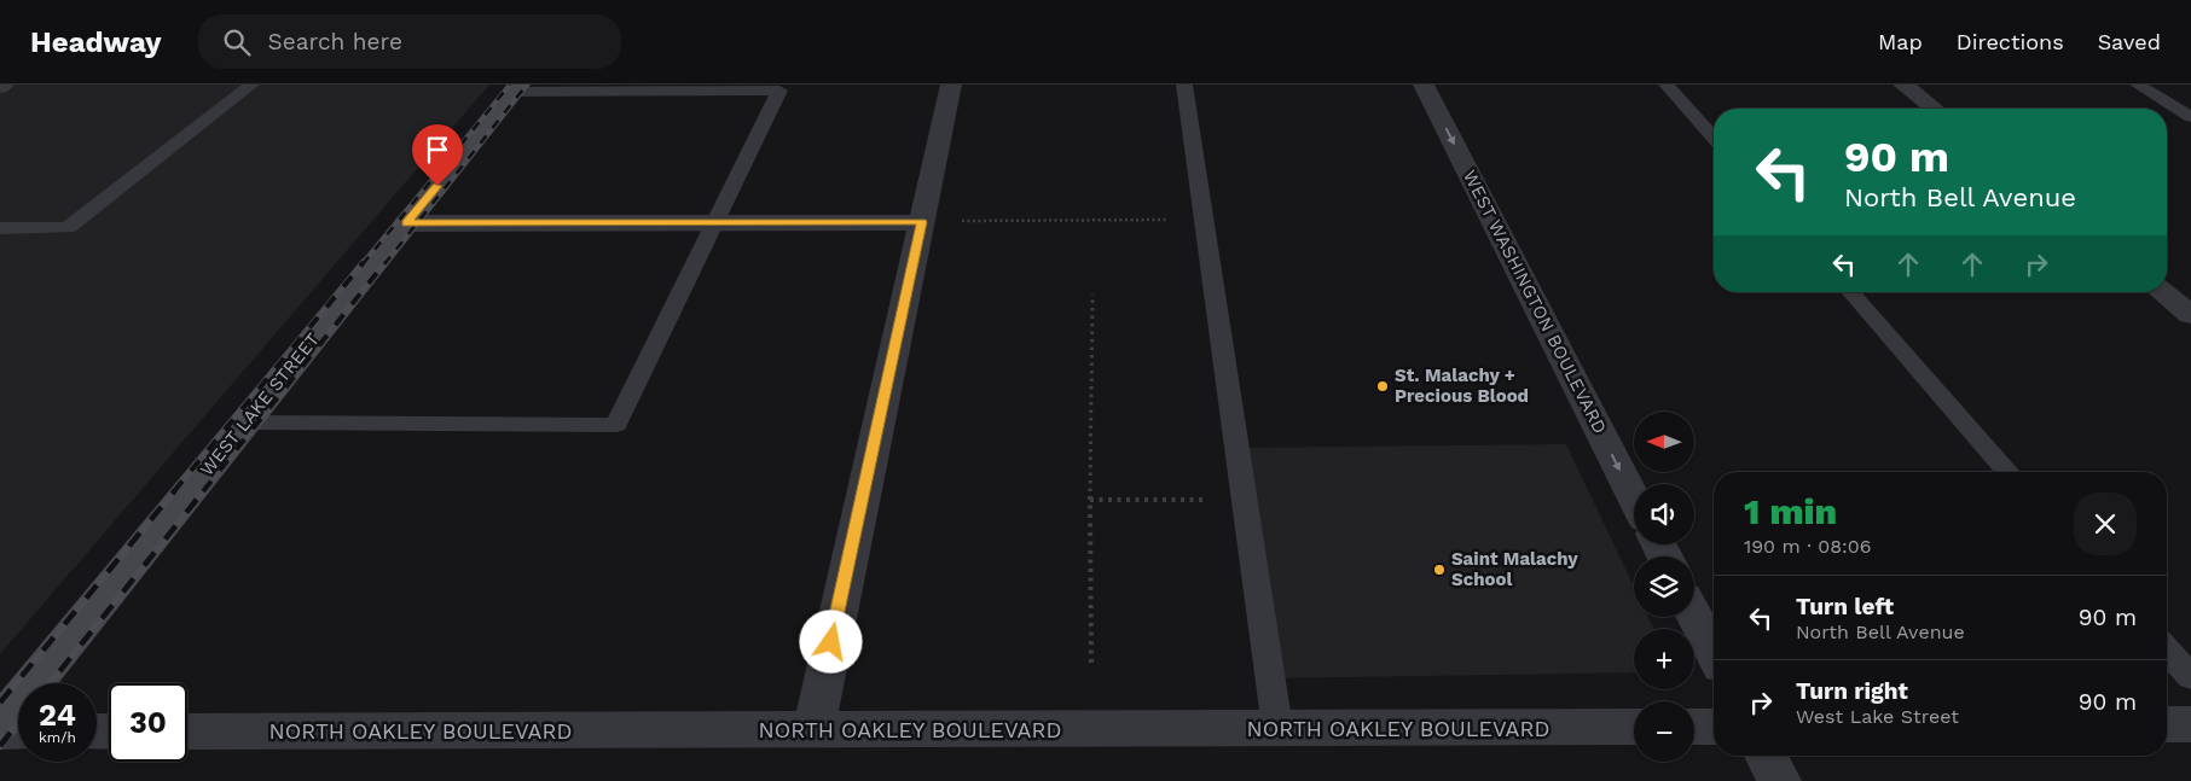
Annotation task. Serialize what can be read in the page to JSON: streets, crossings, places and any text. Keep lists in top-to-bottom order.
{
  "streets": {
    "main road": ["WEST LAKE STREET"],
    "street": ["WEST WASHINGTON BOULEVARD", "NORTH OAKLEY BOULEVARD"]
  },
  "one_way": ["WEST WASHINGTON BOULEVARD"],
  "places": ["St. Malachy + Precious Blood", "Saint Malachy School"],
  "north": "left",
  "page": {
    "header": "Headway",
    "search": "Search here",
    "nav": ["Map", "Directions", "Saved"],
    "turn": ["90 m", "North Bell Avenue"],
    "map_buttons": ["+", "−"],
    "heading": ["1 min", "190 m · 08:06"],
    "list": [
      {
        "name": "Turn left",
        "note": "North Bell Avenue",
        "value": "90 m"
      },
      {
        "name": "Turn right",
        "note": "West Lake Street",
        "value": "90 m"
      }
    ],
    "speed": "24 km/h",
    "limit": "30"
  }
}
